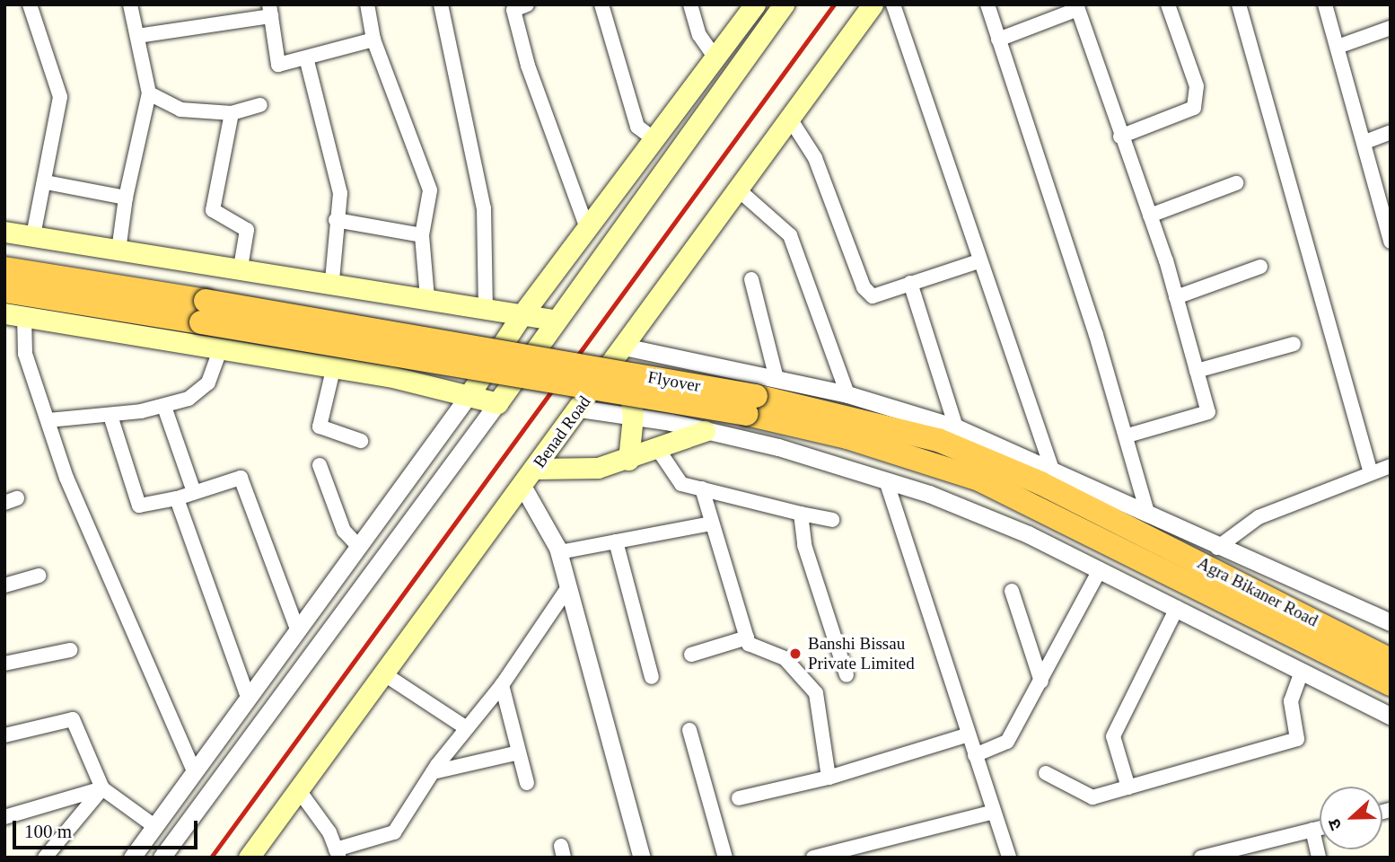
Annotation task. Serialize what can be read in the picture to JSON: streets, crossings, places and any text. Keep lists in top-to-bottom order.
{
  "streets": {
    "highway": ["Flyover", "Agra Bikaner Road"],
    "main road": ["Benad Road"]
  },
  "crossings": [
    ["Flyover", "Agra Bikaner Road"]
  ],
  "places": ["Banshi Bissau Private Limited"],
  "scale_bar": "100 m",
  "north": "left"
}
